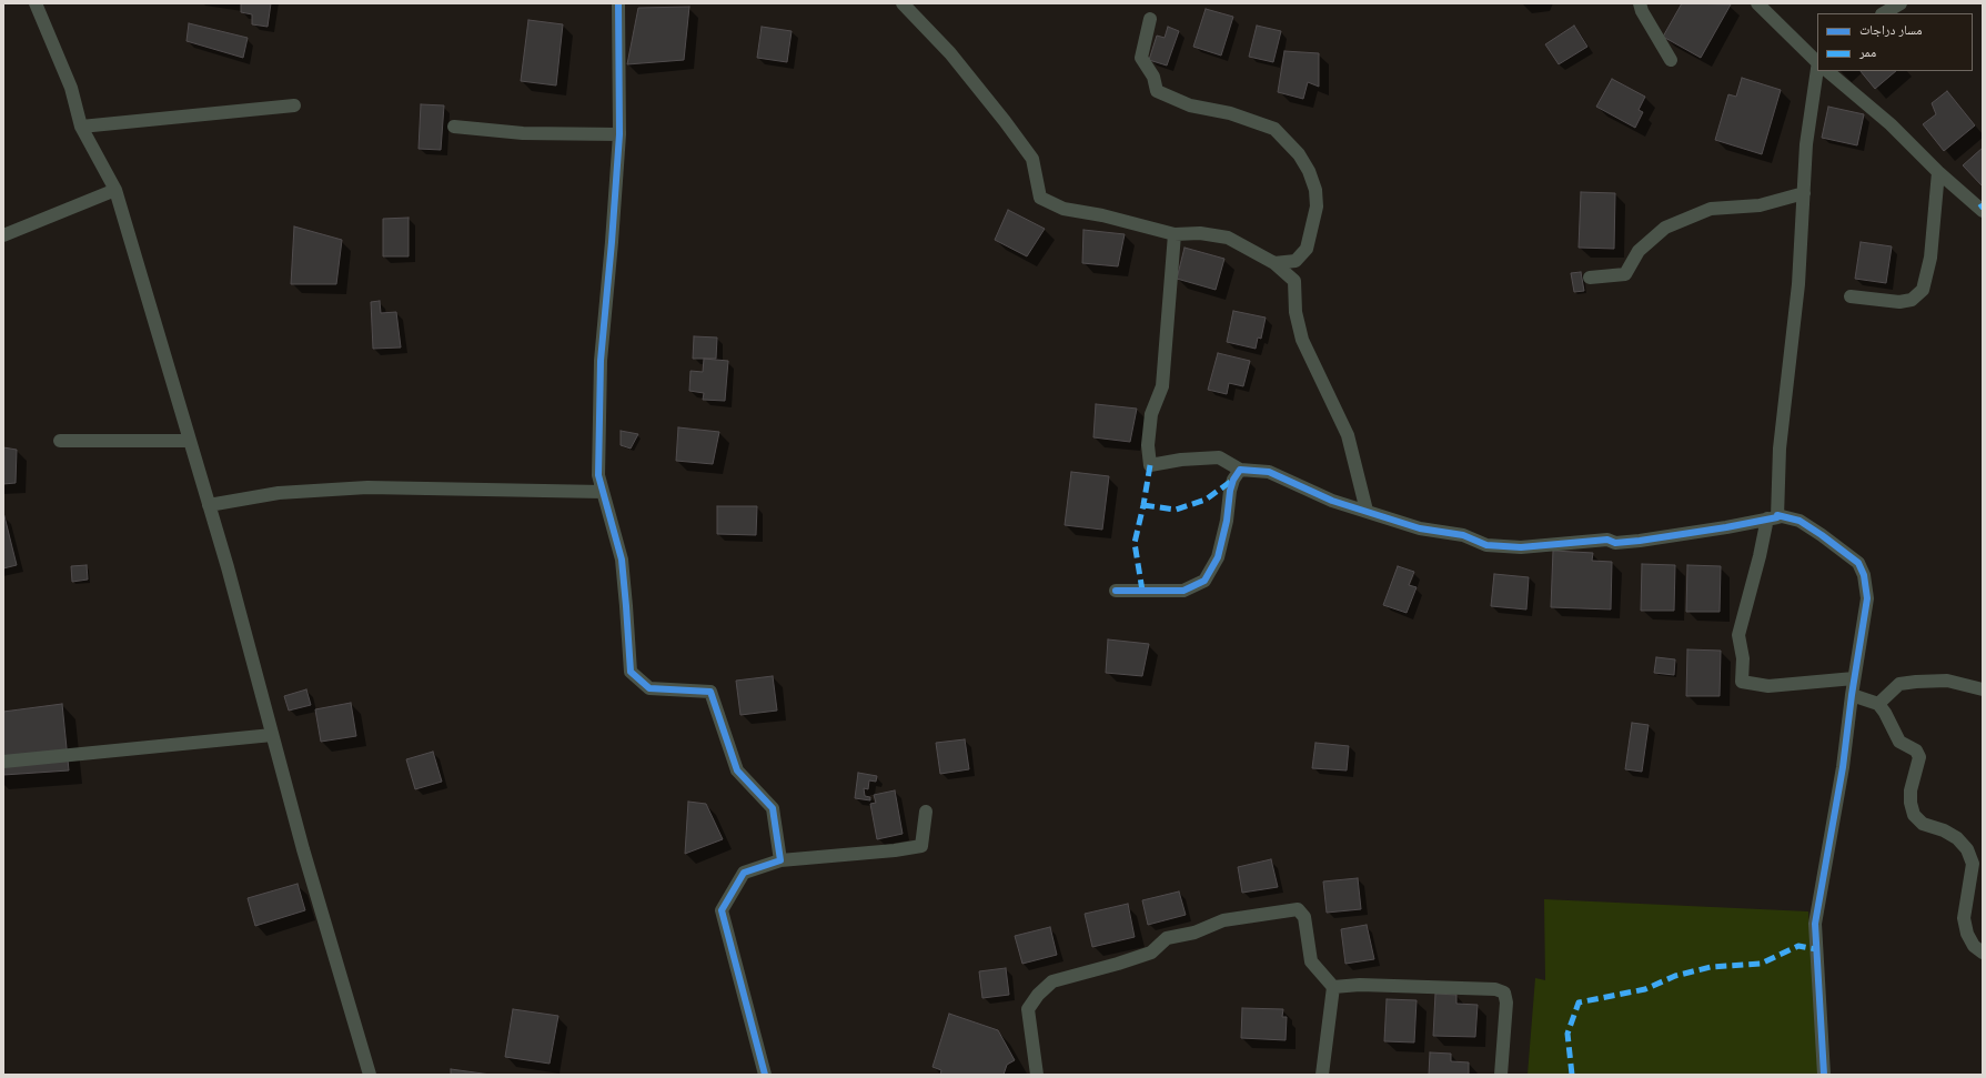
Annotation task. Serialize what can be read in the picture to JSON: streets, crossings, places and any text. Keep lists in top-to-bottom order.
{
  "legend": ["مسار دراجات", "ممر"]
}
